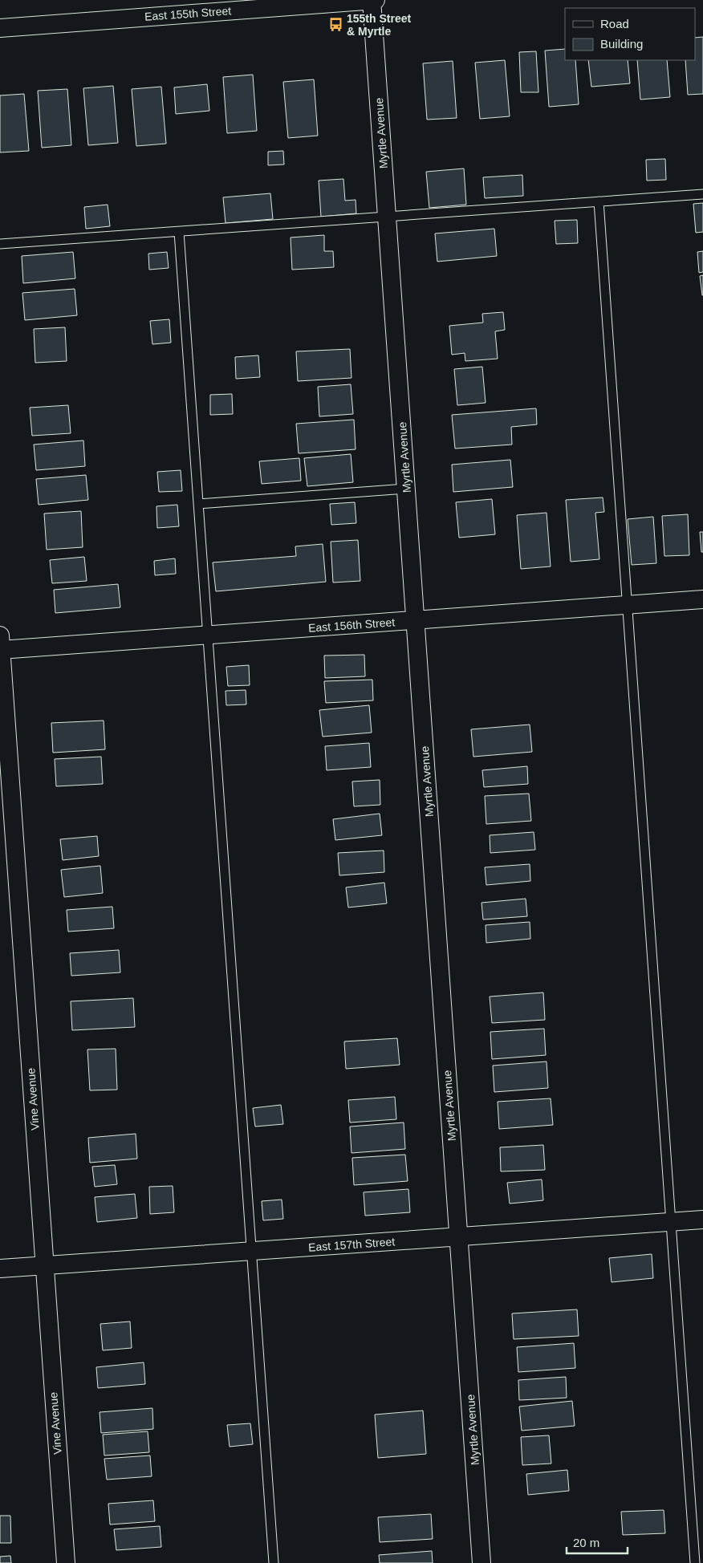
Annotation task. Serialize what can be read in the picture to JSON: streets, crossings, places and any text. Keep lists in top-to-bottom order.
{
  "streets": {
    "street": [
      "East 155th Street",
      "Myrtle Avenue",
      "East 156th Street",
      "Vine Avenue",
      "East 157th Street"
    ]
  },
  "crossings": [
    ["East 155th Street", "Myrtle Avenue"],
    ["Myrtle Avenue", "East 156th Street"],
    ["Myrtle Avenue", "East 157th Street"],
    ["East 156th Street", "Vine Avenue"],
    ["Vine Avenue", "East 157th Street"]
  ],
  "places": {
    "bus stop": ["155th Street & Myrtle"]
  },
  "legend": ["Road", "Building"],
  "scale_bar": "20 m"
}
